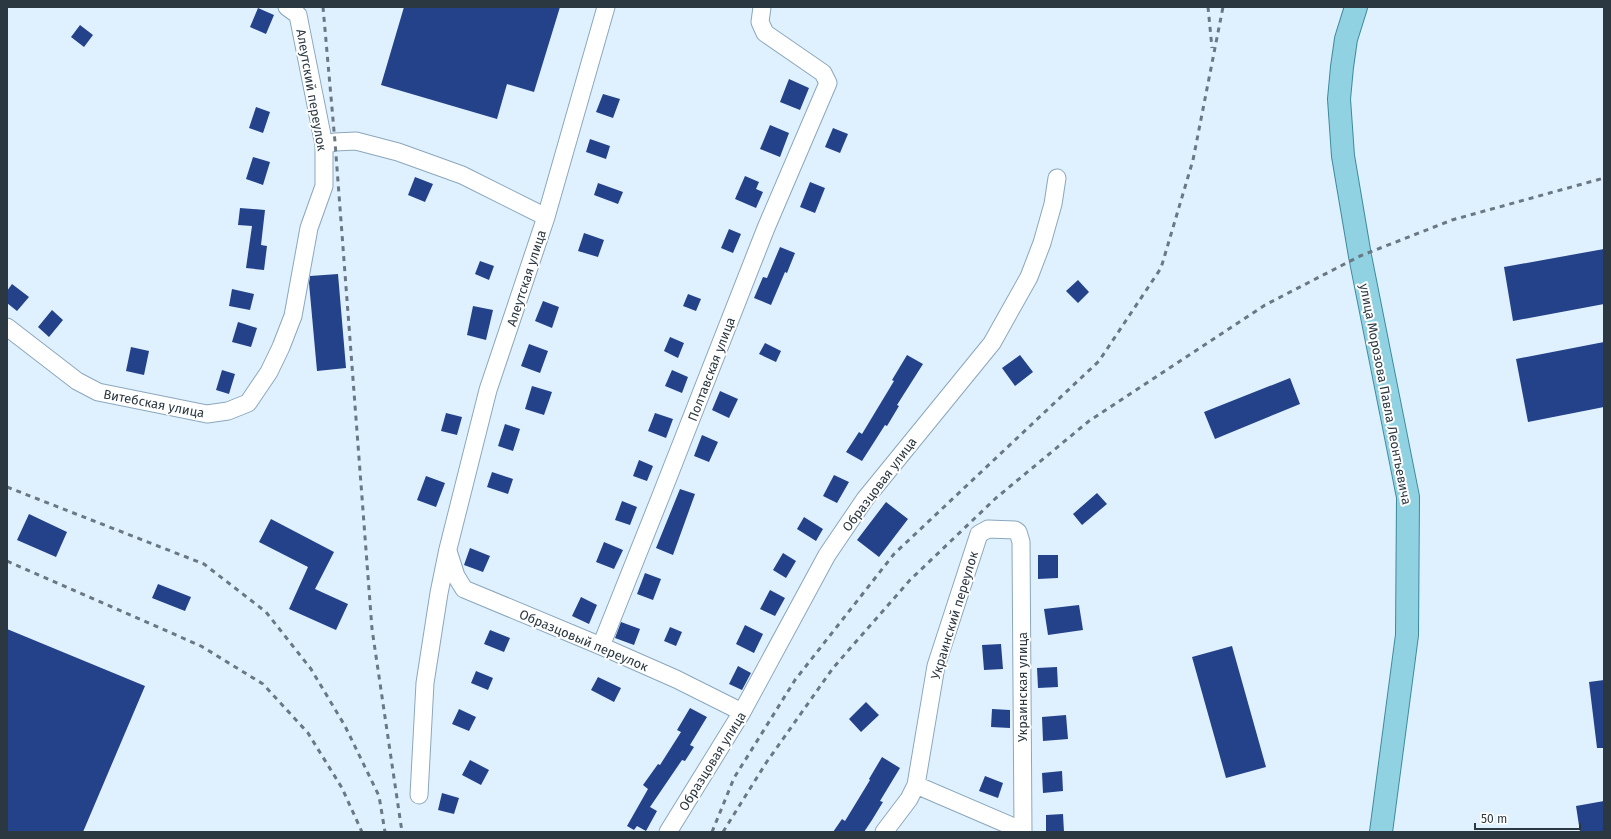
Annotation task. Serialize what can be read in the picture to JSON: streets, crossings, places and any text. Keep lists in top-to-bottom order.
{
  "streets": {
    "main road": ["улица Морозова Павла Леонтьевича"],
    "street": [
      "Алеутский переулок",
      "Алеутская улица",
      "Полтавская улица",
      "Витебская улица",
      "Образцовая улица",
      "Украинский переулок",
      "Образцовый переулок",
      "Украинская улица"
    ]
  },
  "crossings": [
    ["Алеутский переулок", "Витебская улица"],
    ["Алеутская улица", "Образцовый переулок"],
    ["Полтавская улица", "Образцовый переулок"],
    ["Образцовая улица", "Образцовый переулок"],
    ["Украинский переулок", "Украинская улица"]
  ],
  "scale_bar": "50 m"
}
